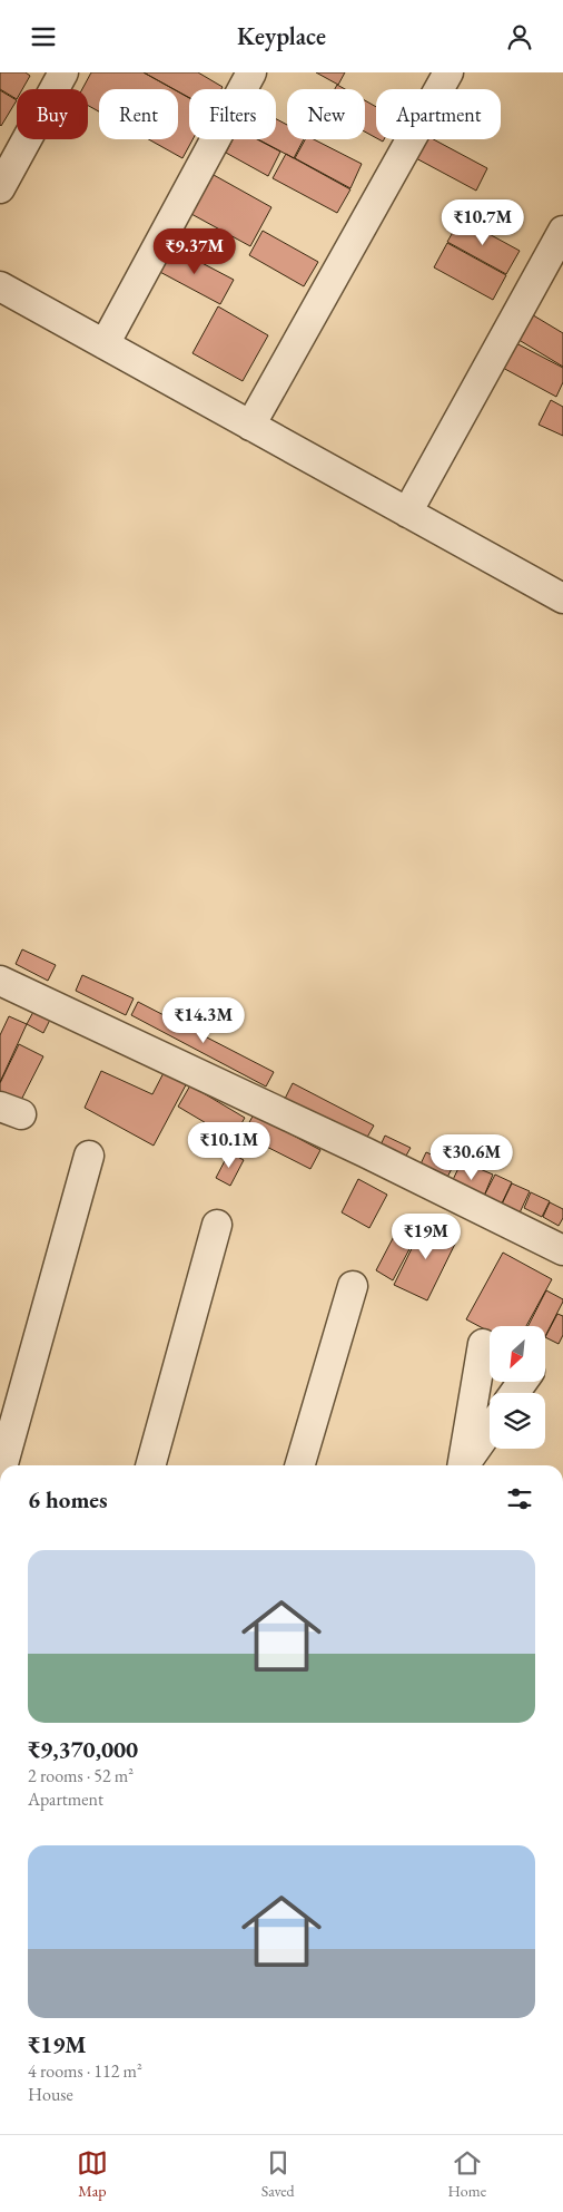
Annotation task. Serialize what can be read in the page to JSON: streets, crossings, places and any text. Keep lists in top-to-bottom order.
{
  "north": "bottom left",
  "page": {
    "header": "Keyplace",
    "chip": [
      "Buy",
      "Rent",
      "Filters",
      "New",
      "Apartment"
    ],
    "price": [
      "₹10.7M",
      "₹9.37M",
      "₹14.3M",
      "₹10.1M",
      "₹30.6M",
      "₹19M"
    ],
    "heading": "6 homes",
    "list": [
      {
        "name": "₹9,370,000",
        "note": "2 rooms · 52 m² · Apartment"
      },
      {
        "name": "₹19M",
        "note": "4 rooms · 112 m² · House"
      }
    ],
    "tabs": ["Map", "Saved", "Home"]
  }
}
